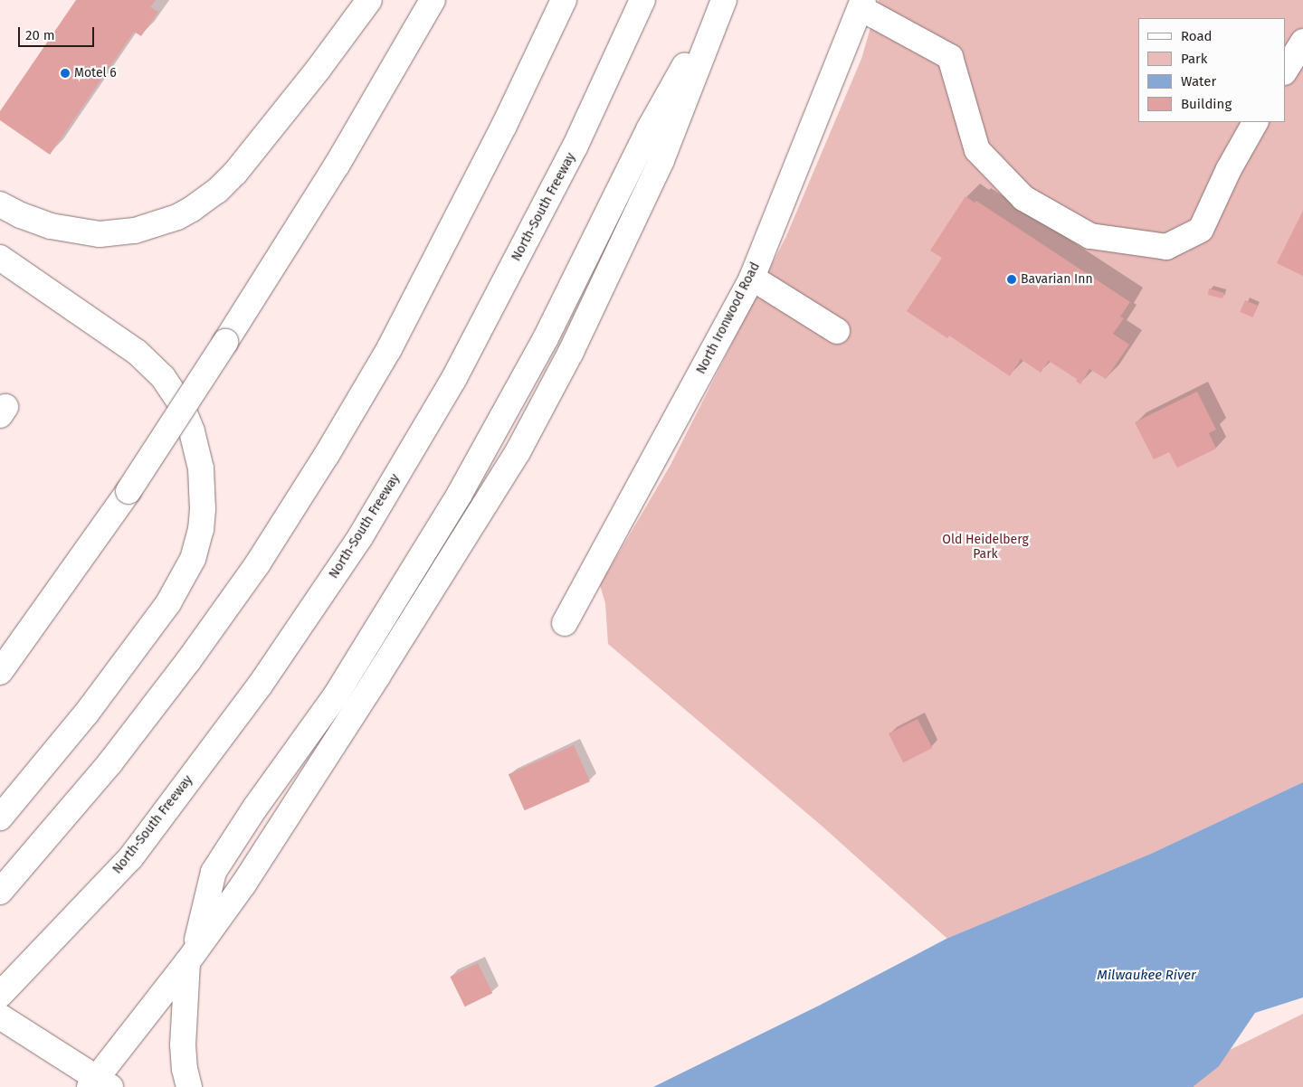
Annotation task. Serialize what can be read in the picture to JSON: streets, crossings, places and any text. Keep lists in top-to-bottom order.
{
  "streets": {
    "main road": ["North-South Freeway", "North Ironwood Road"]
  },
  "water": ["Milwaukee River"],
  "parks": ["Old Heidelberg Park"],
  "places": ["Motel 6", "Bavarian Inn"],
  "legend": [
    "Road",
    "Park",
    "Water",
    "Building"
  ],
  "scale_bar": "20 m"
}
